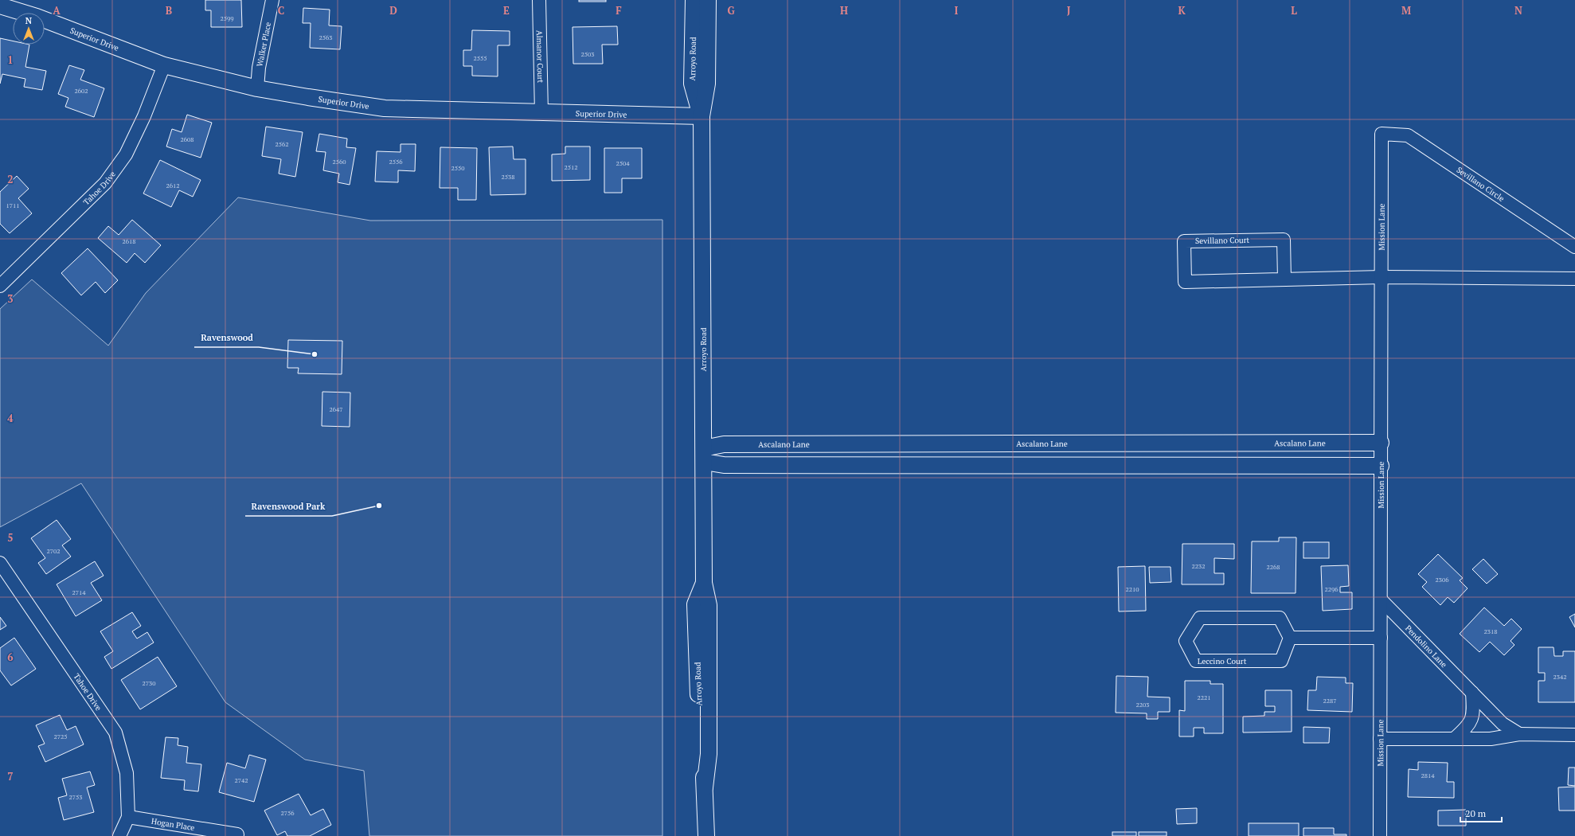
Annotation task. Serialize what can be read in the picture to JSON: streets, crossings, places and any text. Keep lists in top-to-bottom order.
{
  "streets": {
    "street": [
      "Superior Drive",
      "Walker Place",
      "Almanor Court",
      "Arroyo Road",
      "Sevillano Circle",
      "Tahoe Drive",
      "Mission Lane",
      "Sevillano Court",
      "Ascalano Lane",
      "Pendolino Lane",
      "Leccino Court",
      "Hogan Place"
    ]
  },
  "crossings": [
    ["Superior Drive", "Walker Place"],
    ["Superior Drive", "Almanor Court"],
    ["Superior Drive", "Arroyo Road"],
    ["Superior Drive", "Tahoe Drive"],
    ["Arroyo Road", "Ascalano Lane"],
    ["Sevillano Circle", "Mission Lane"],
    ["Tahoe Drive", "Hogan Place"],
    ["Mission Lane", "Sevillano Court"],
    ["Mission Lane", "Ascalano Lane"],
    ["Mission Lane", "Pendolino Lane"]
  ],
  "places": ["Ravenswood", "Ravenswood Park"],
  "house_numbers": [
    "2599",
    "2563",
    "2503",
    "2555",
    "2602",
    "2608",
    "2562",
    "2560",
    "2556",
    "2504",
    "2512",
    "2550",
    "2538",
    "2612",
    "1711",
    "2618",
    "2647",
    "2702",
    "2232",
    "2268",
    "2306",
    "2210",
    "2296",
    "2714",
    "2318",
    "2342",
    "2730",
    "2221",
    "2287",
    "2203",
    "2725",
    "2814",
    "2742",
    "2753",
    "2756"
  ],
  "scale_bar": "20 m",
  "north": "top",
  "grid": {
    "columns": [
      "A",
      "B",
      "C",
      "D",
      "E",
      "F",
      "G",
      "H",
      "I",
      "J",
      "K",
      "L",
      "M",
      "N"
    ],
    "rows": [
      "1",
      "2",
      "3",
      "4",
      "5",
      "6",
      "7"
    ]
  }
}
